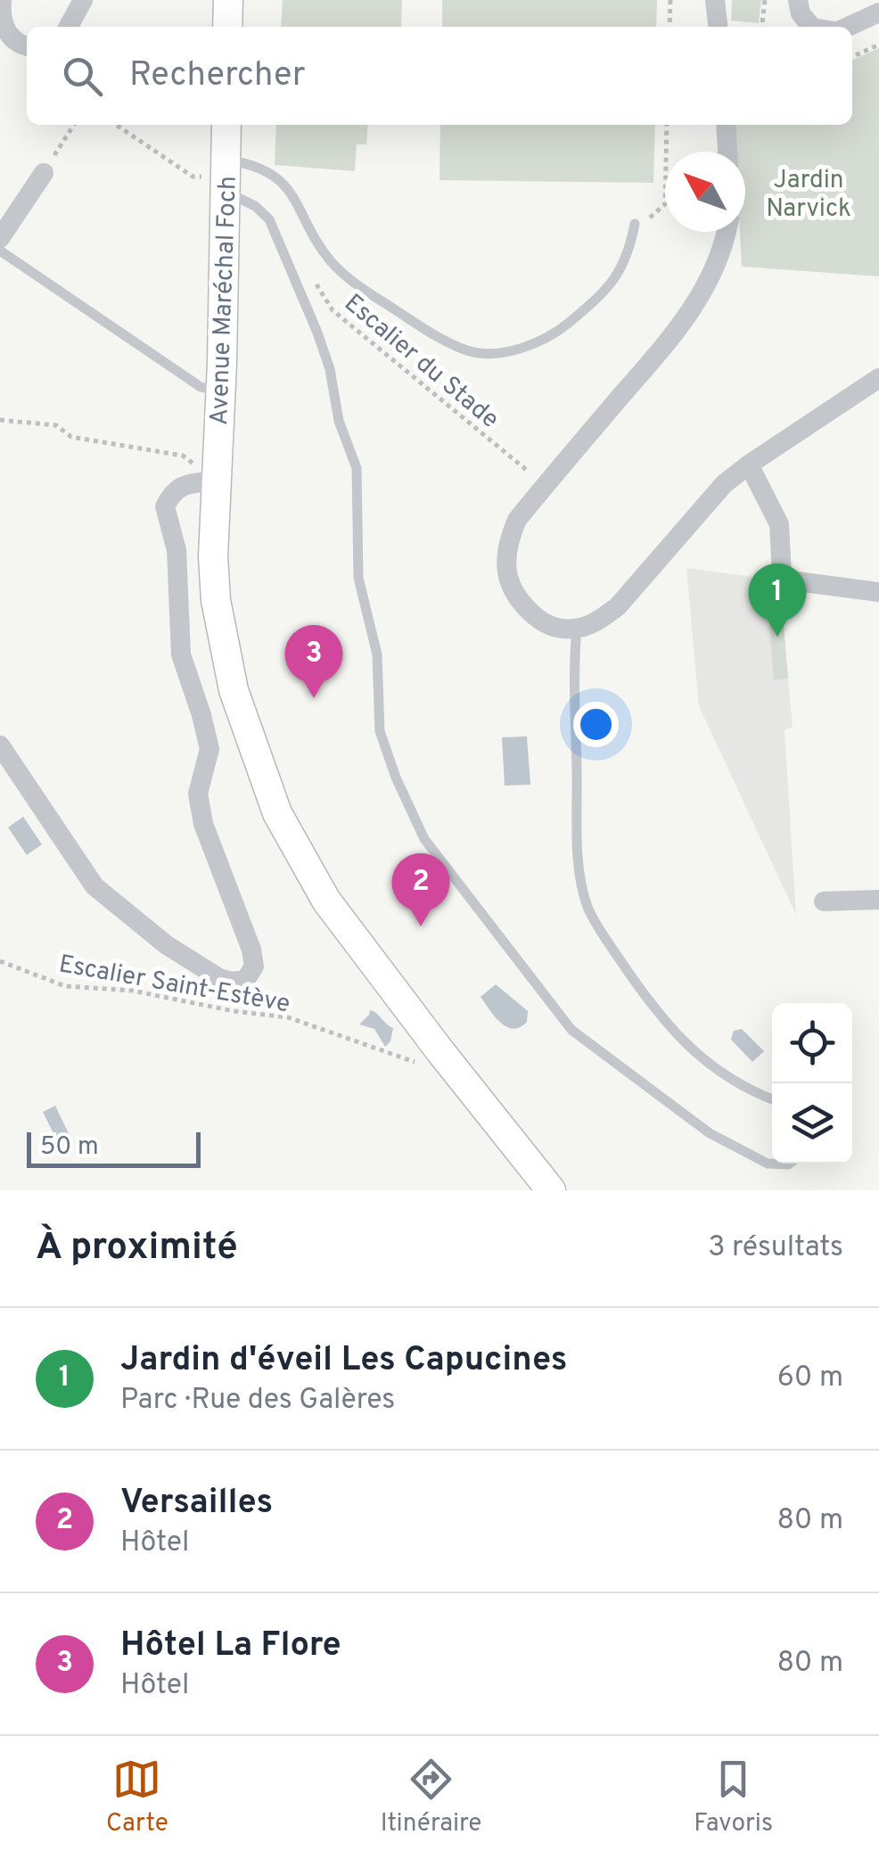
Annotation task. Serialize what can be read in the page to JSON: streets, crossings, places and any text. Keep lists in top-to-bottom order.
{
  "streets": {
    "main road": ["Avenue Maréchal Foch"],
    "path": ["Escalier du Stade", "Escalier Saint-Estève"]
  },
  "crossings": [
    ["Avenue Maréchal Foch", "Escalier Saint-Estève"]
  ],
  "parks": ["Jardin Narvick"],
  "scale_bar": "50 m",
  "north": "top left",
  "page": {
    "search": "Rechercher",
    "pins": ["1", "3", "2"],
    "scale": "50 m",
    "heading": ["À proximité", "3 résultats"],
    "list": [
      {
        "mark": "1",
        "name": "Jardin d'éveil Les Capucines",
        "note": "Parc · Rue des Galères",
        "value": "60 m"
      },
      {
        "mark": "2",
        "name": "Versailles",
        "note": "Hôtel",
        "value": "80 m"
      },
      {
        "mark": "3",
        "name": "Hôtel La Flore",
        "note": "Hôtel",
        "value": "80 m"
      }
    ],
    "nav": ["Carte", "Itinéraire", "Favoris"]
  }
}
